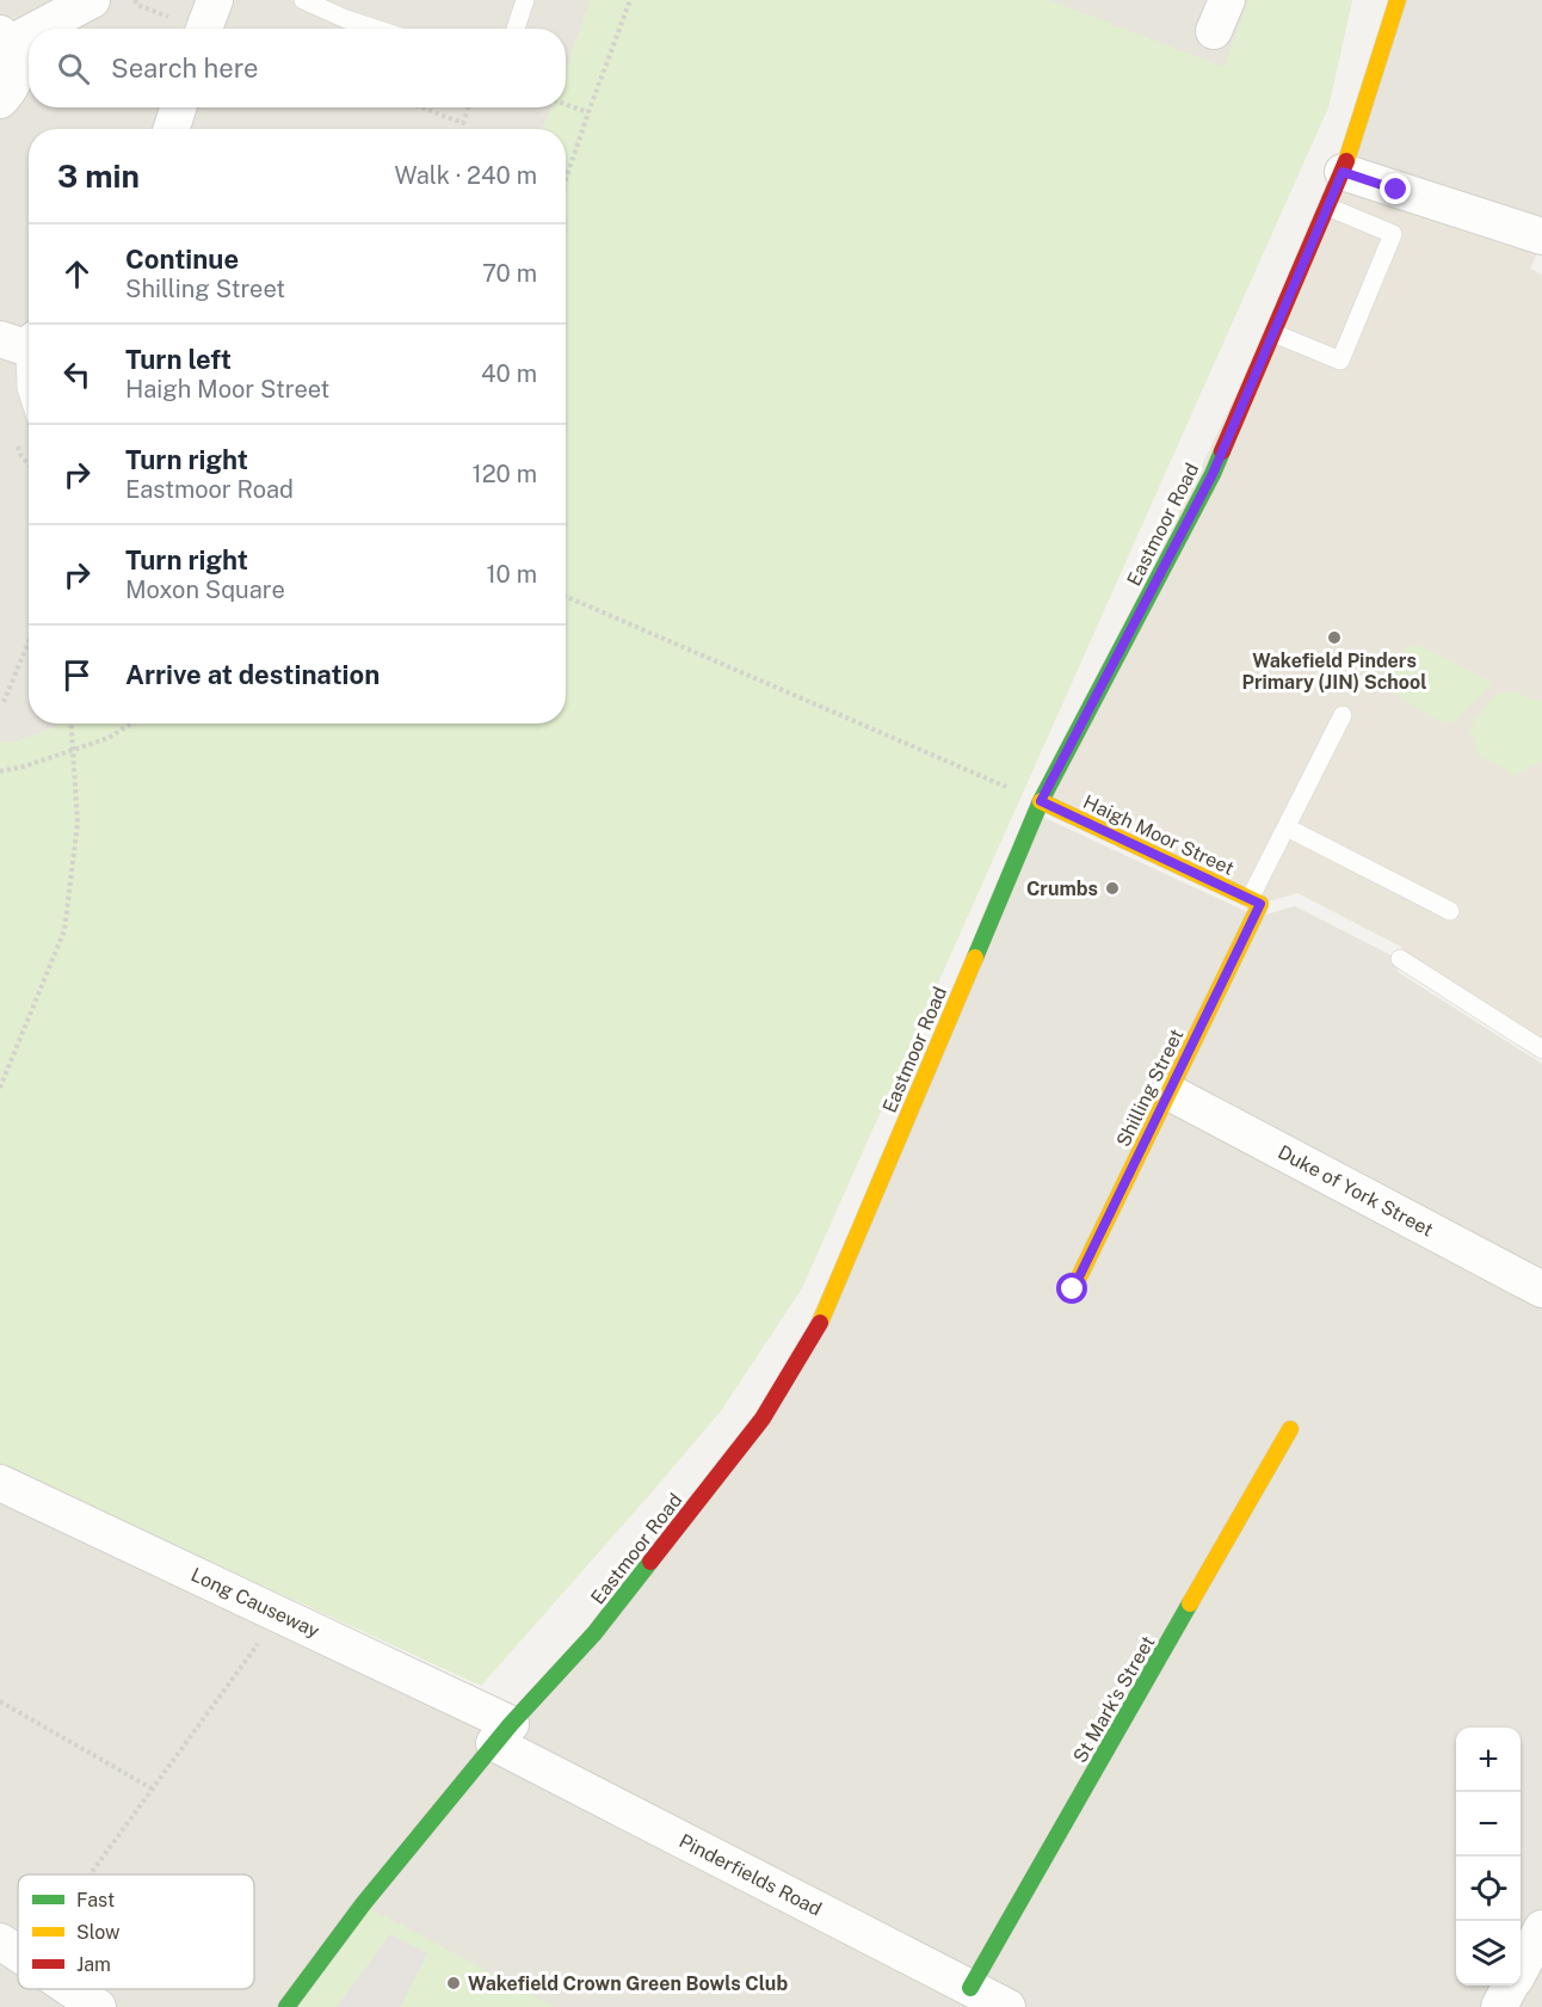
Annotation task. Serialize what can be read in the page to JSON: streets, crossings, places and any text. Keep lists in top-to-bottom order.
{
  "streets": {
    "street": [
      "Eastmoor Road",
      "Haigh Moor Street",
      "Shilling Street",
      "Duke of York Street",
      "Long Causeway",
      "St Mark's Street",
      "Pinderfields Road"
    ]
  },
  "crossings": [
    ["Eastmoor Road", "Haigh Moor Street"],
    ["Eastmoor Road", "Long Causeway"],
    ["Eastmoor Road", "Pinderfields Road"],
    ["Haigh Moor Street", "Shilling Street"],
    ["Shilling Street", "Duke of York Street"],
    ["Long Causeway", "Pinderfields Road"],
    ["St Mark's Street", "Pinderfields Road"]
  ],
  "places": ["Wakefield Pinders Primary (JIN) School", "Crumbs", "Wakefield Crown Green Bowls Club"],
  "legend": ["Fast", "Slow", "Jam"],
  "page": {
    "search": "Search here",
    "heading": ["3 min", "Walk · 240 m"],
    "list": [
      ["Continue", "Shilling Street", "70 m"],
      ["Turn left", "Haigh Moor Street", "40 m"],
      ["Turn right", "Eastmoor Road", "120 m"],
      ["Turn right", "Moxon Square", "10 m"],
      "Arrive at destination"
    ],
    "map_buttons": ["+", "−"]
  }
}
